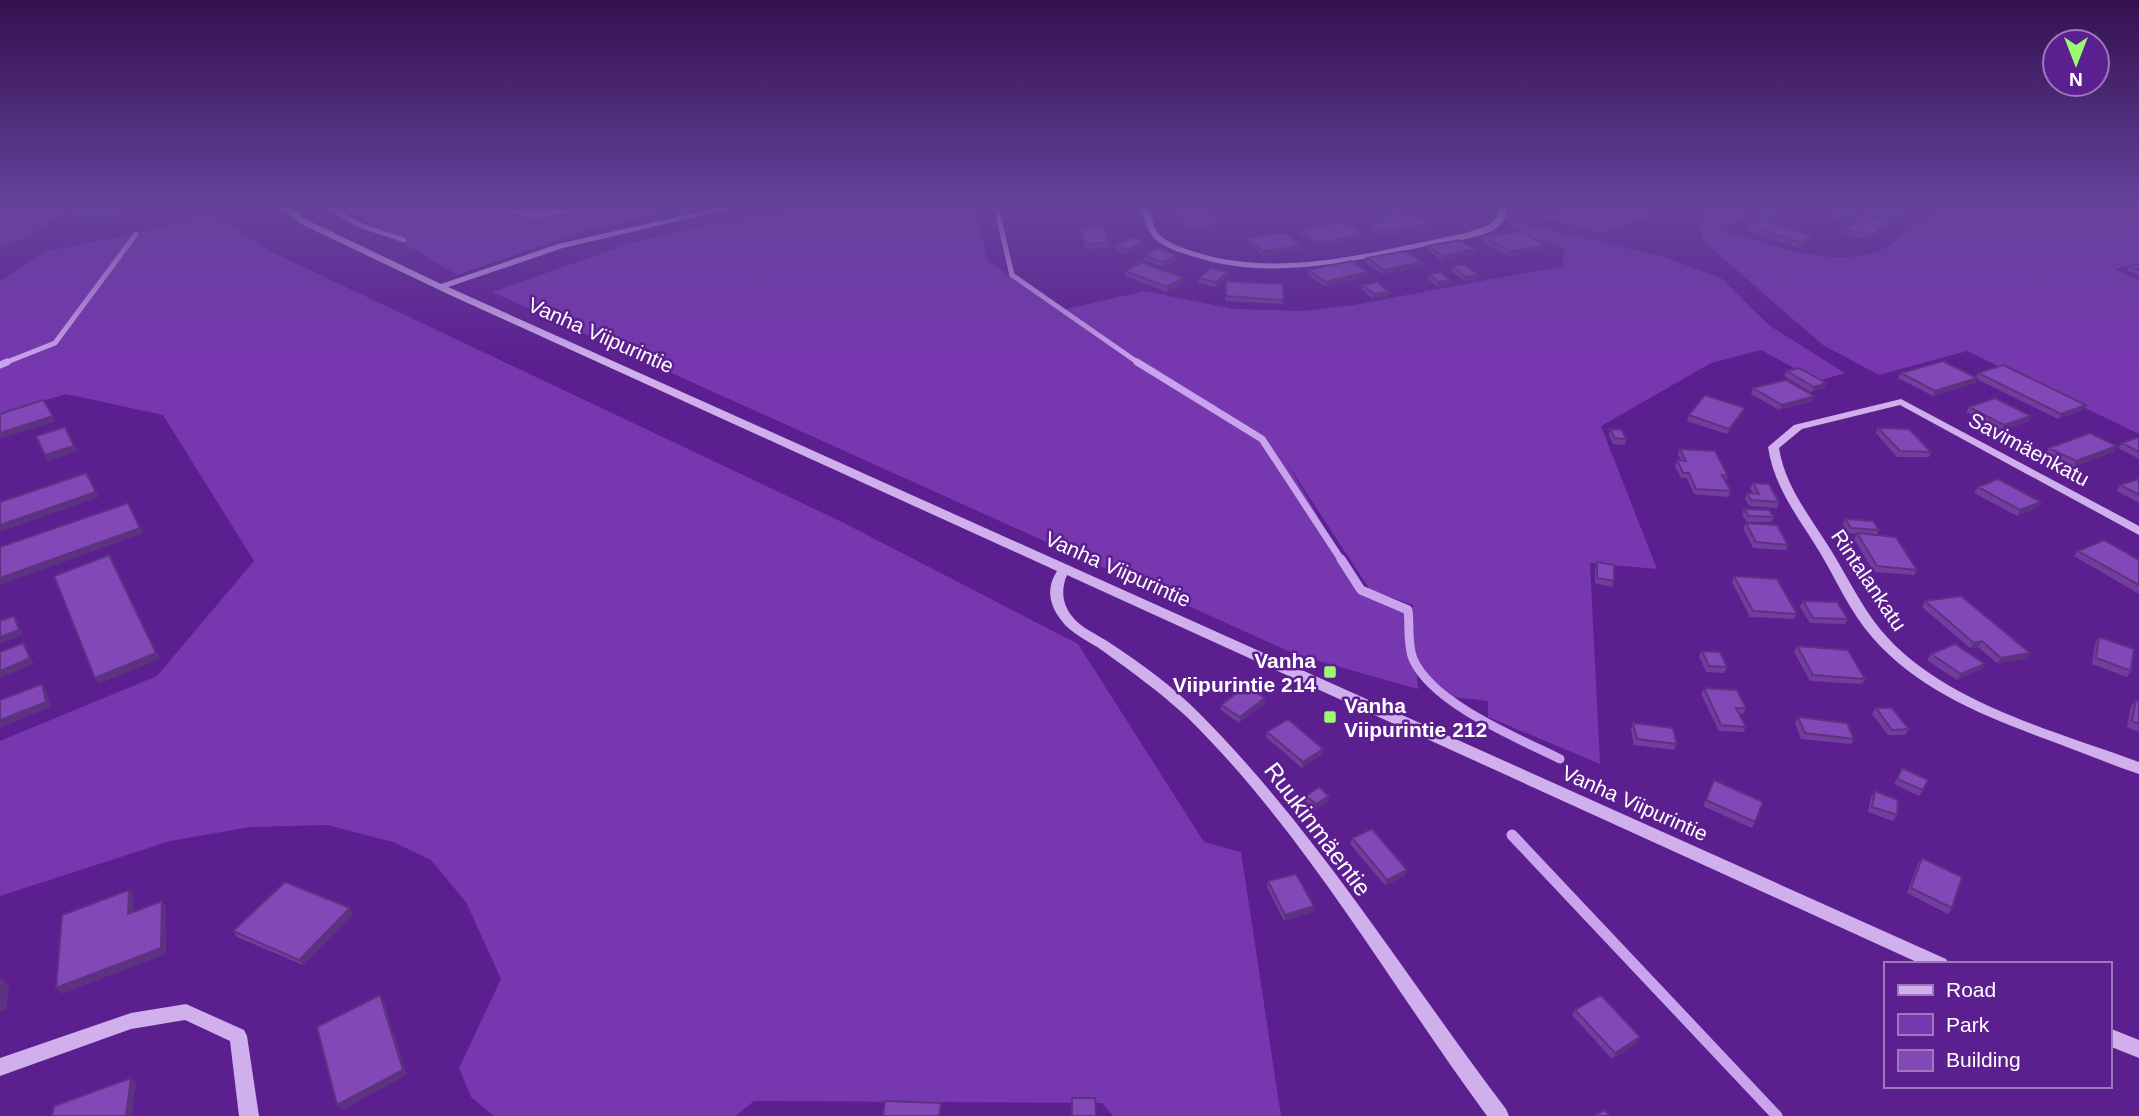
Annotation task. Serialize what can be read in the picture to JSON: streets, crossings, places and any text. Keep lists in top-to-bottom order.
{
  "streets": {
    "street": [
      "Vanha Viipurintie",
      "Savimäenkatu",
      "Rintalankatu",
      "Ruukinmäentie"
    ]
  },
  "crossings": [
    ["Vanha Viipurintie", "Ruukinmäentie"],
    ["Savimäenkatu", "Rintalankatu"]
  ],
  "places": {
    "transit": ["Vanha Viipurintie 214", "Vanha Viipurintie 212"]
  },
  "legend": ["Road", "Park", "Building"],
  "north": "bottom"
}
